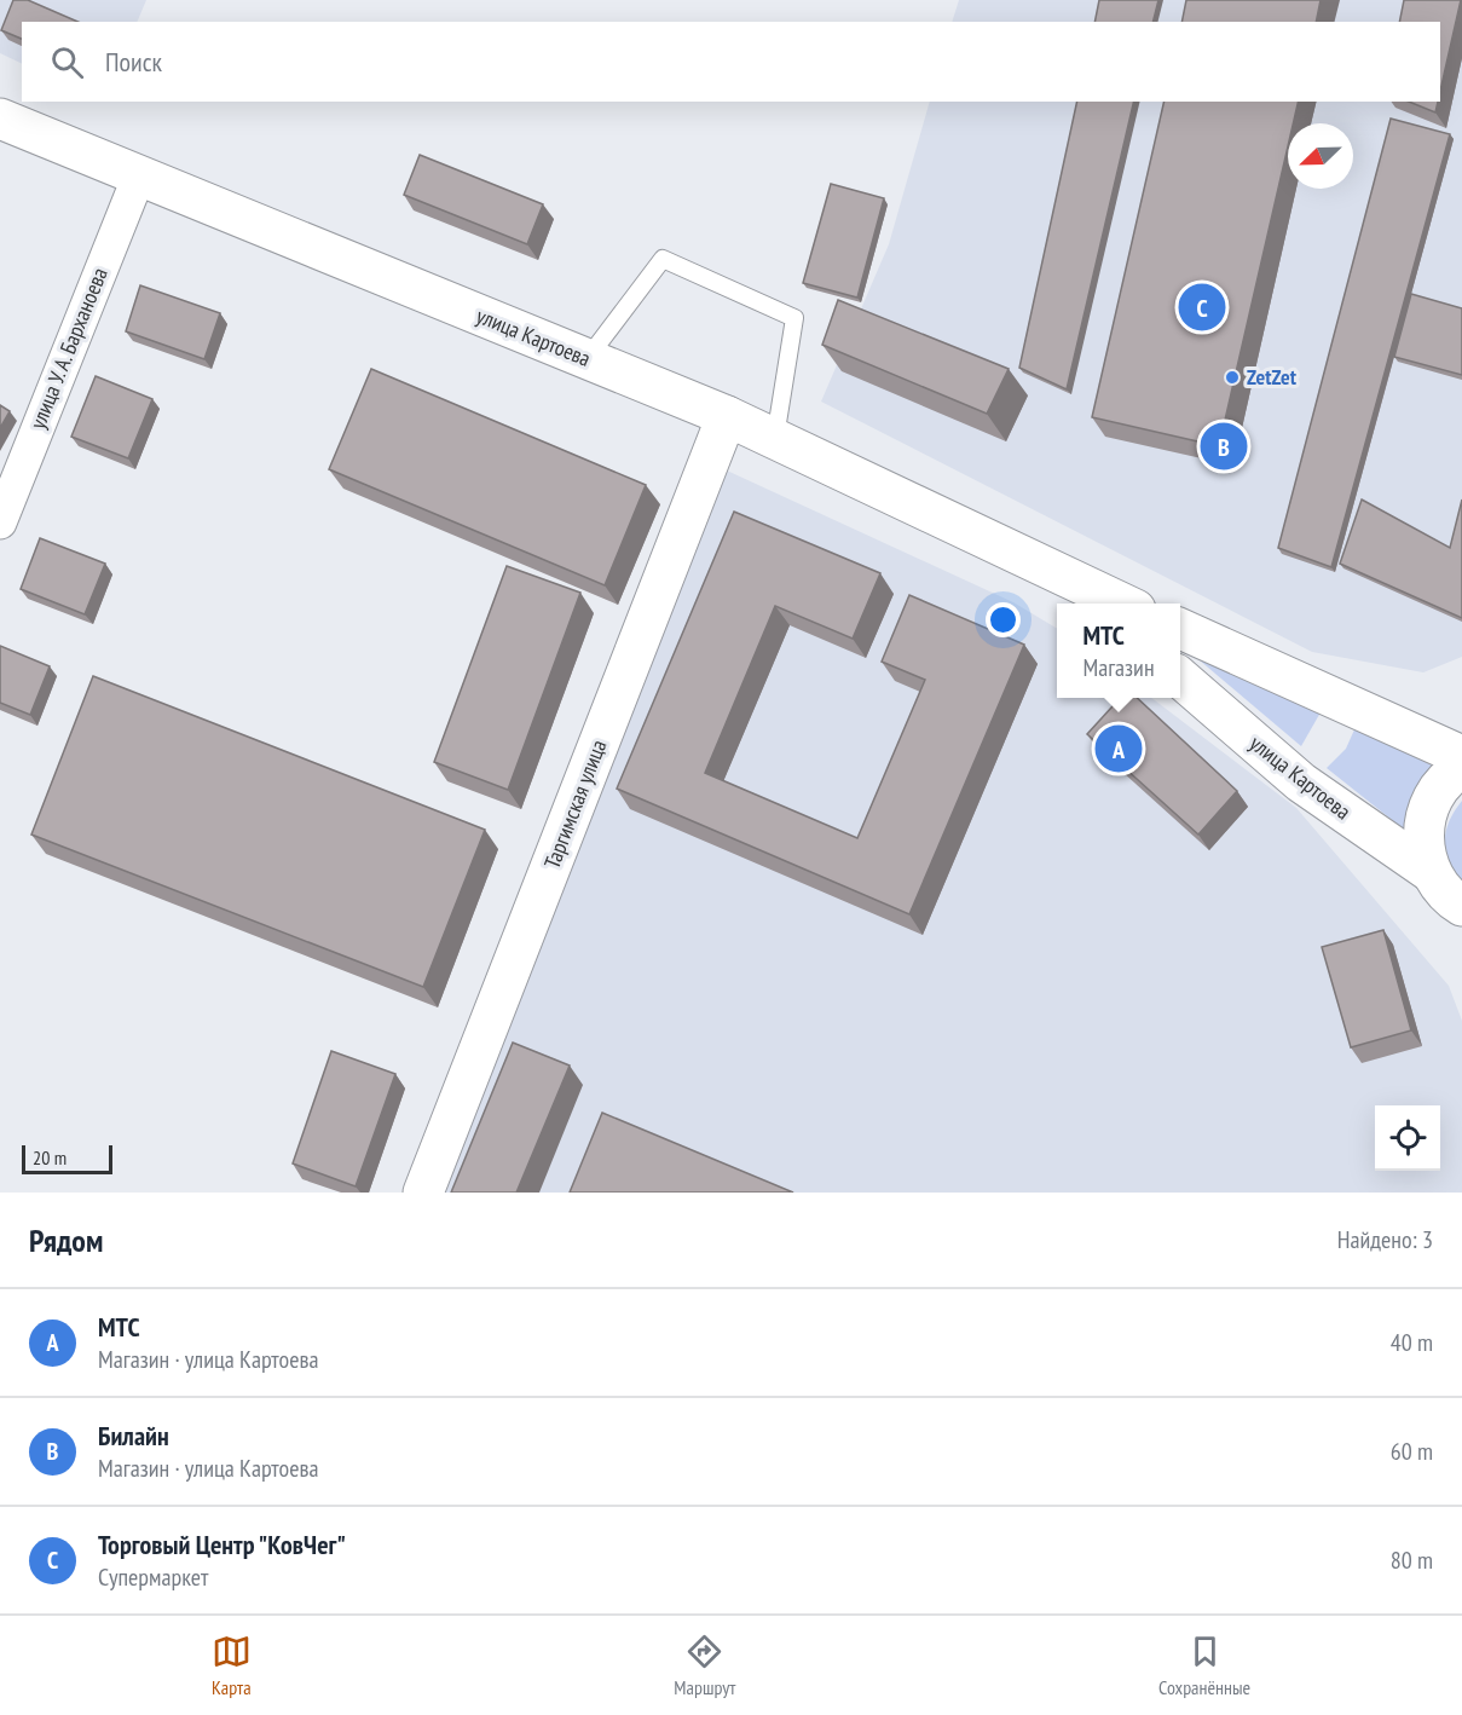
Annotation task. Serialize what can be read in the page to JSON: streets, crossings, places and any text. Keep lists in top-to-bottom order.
{
  "streets": {
    "main road": ["улица Картоева", "Таргимская улица"],
    "street": ["улица У. А. Барханоева"]
  },
  "crossings": [
    ["улица Картоева", "улица У. А. Барханоева"],
    ["улица Картоева", "Таргимская улица"]
  ],
  "places": ["ZetZet"],
  "scale_bar": "20 m",
  "north": "bottom left",
  "page": {
    "search": "Поиск",
    "pins": ["C", "B", "A"],
    "popup": ["МТС", "Магазин"],
    "scale": "20 m",
    "heading": ["Рядом", "Найдено: 3"],
    "list": [
      {
        "mark": "A",
        "name": "МТС",
        "note": "Магазин · улица Картоева",
        "value": "40 m"
      },
      {
        "mark": "B",
        "name": "Билайн",
        "note": "Магазин · улица Картоева",
        "value": "60 m"
      },
      {
        "mark": "C",
        "name": "Торговый Центр \"КовЧег\"",
        "note": "Супермаркет",
        "value": "80 m"
      }
    ],
    "nav": ["Карта", "Маршрут", "Сохранённые"]
  }
}
